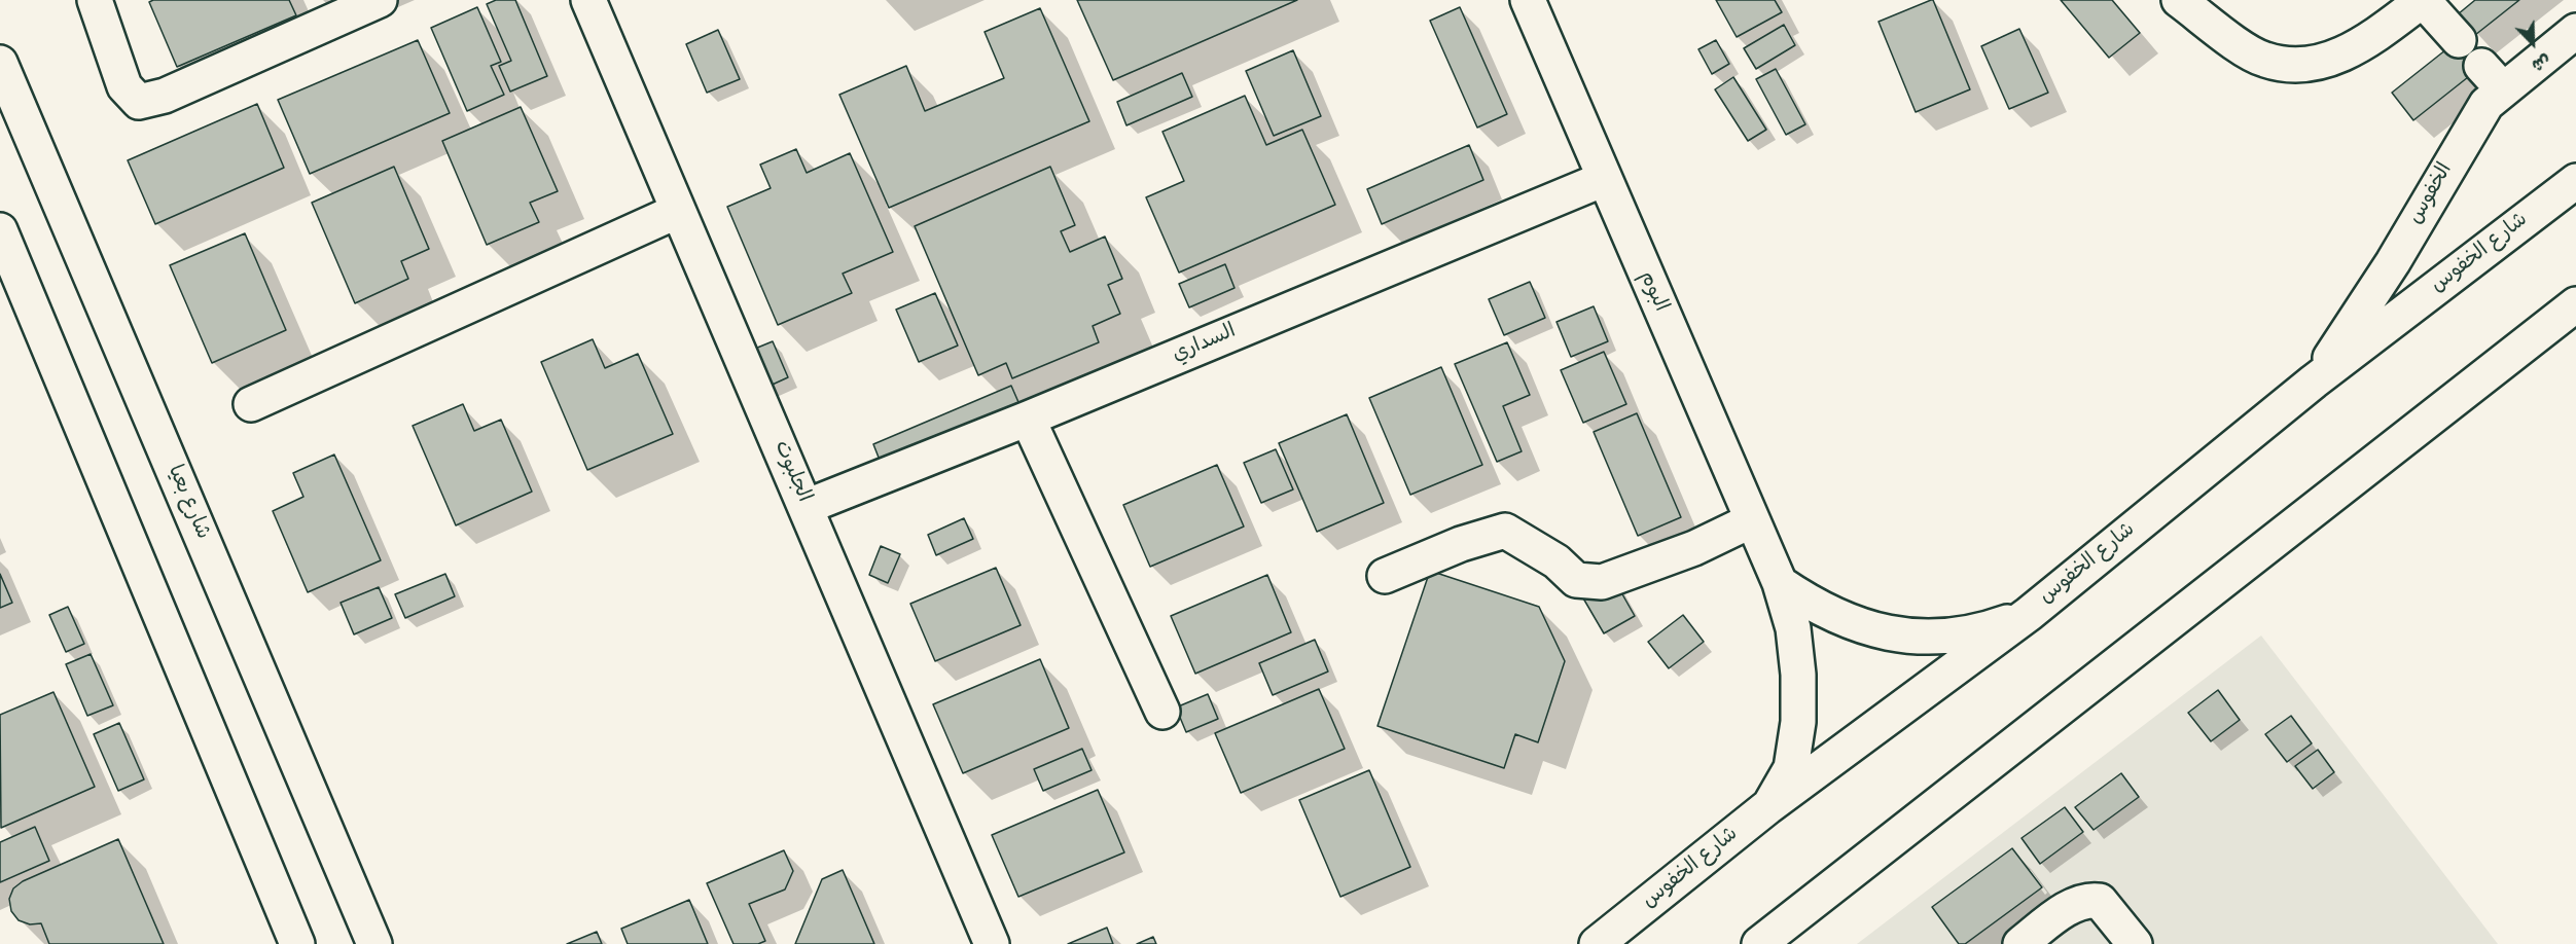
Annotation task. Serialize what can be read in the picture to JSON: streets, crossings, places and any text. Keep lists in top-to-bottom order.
{
  "streets": {
    "street": [
      "الخفوس",
      "شارع الخفوس",
      "البوم",
      "السداري",
      "الجلبوت",
      "شارع بعيا"
    ]
  },
  "crossings": [
    ["الخفوس", "شارع الخفوس"],
    ["شارع الخفوس", "البوم"],
    ["البوم", "السداري"],
    ["السداري", "الجلبوت"]
  ],
  "north": "bottom right"
}
